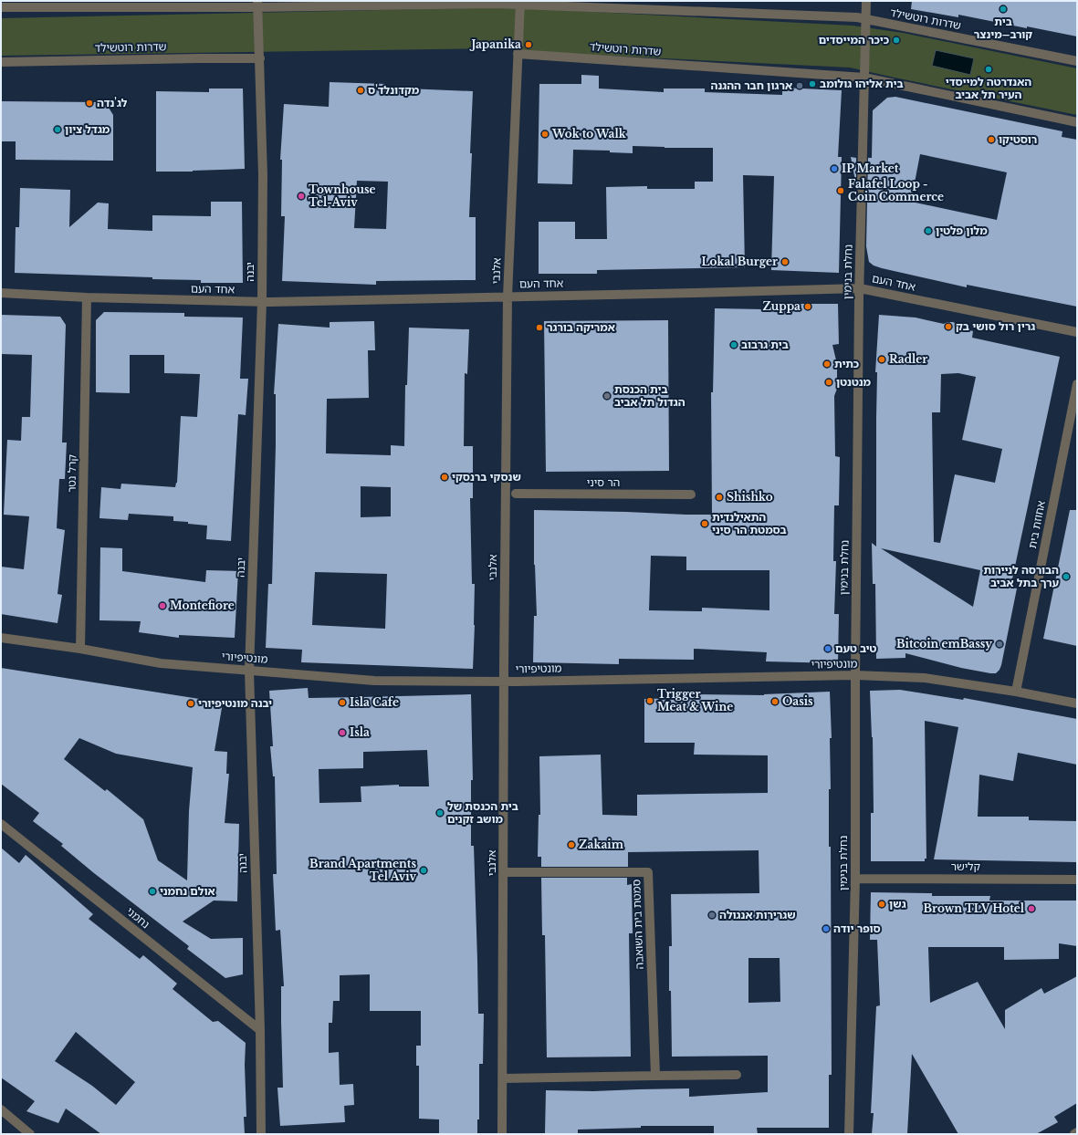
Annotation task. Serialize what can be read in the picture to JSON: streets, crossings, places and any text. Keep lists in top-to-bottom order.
{
  "streets": {
    "street": [
      "שדרות רוטשילד",
      "אלנבי",
      "יבנה",
      "נחלת בנימין",
      "אחד העם",
      "קרל נטר",
      "הר סיני",
      "אחוזת בית",
      "מונטיפיורי",
      "קלישר",
      "נחמני",
      "סמטת בית השואבה"
    ]
  },
  "crossings": [
    ["שדרות רוטשילד", "אלנבי"],
    ["שדרות רוטשילד", "יבנה"],
    ["שדרות רוטשילד", "נחלת בנימין"],
    ["אלנבי", "אחד העם"],
    ["אלנבי", "מונטיפיורי"],
    ["אלנבי", "סמטת בית השואבה"],
    ["יבנה", "אחד העם"],
    ["יבנה", "מונטיפיורי"],
    ["יבנה", "נחמני"],
    ["נחלת בנימין", "אחד העם"],
    ["נחלת בנימין", "מונטיפיורי"],
    ["נחלת בנימין", "קלישר"],
    ["אחד העם", "קרל נטר"],
    ["קרל נטר", "מונטיפיורי"],
    ["אחוזת בית", "מונטיפיורי"]
  ],
  "places": [
    "בית קורב–מינצר",
    "כיכר המייסדים",
    "Japanika",
    "האנדרטה למייסדי העיר תל אביב",
    "בית אליהו גולומב",
    "ארגון חבר ההגנה",
    "מקדונלד'ס",
    "לג'נדה",
    "מגדל ציון",
    "Wok to Walk",
    "רוסטיקו",
    "IP Market",
    "Falafel Loop - Coin Commerce",
    "Townhouse Tel-Aviv",
    "מלון פלטין",
    "Lokal Burger",
    "Zuppa",
    "גרין רול סושי בק",
    "אמריקה בורגר",
    "בית גרבוב",
    "Radler",
    "כתית",
    "מנטנטן",
    "בית הכנסת הגדול תל אביב",
    "שנסקי ברנסקי",
    "Shishko",
    "התאילנדית בסמטת הר סיני",
    "הבורסה לניירות ערך בתל אביב",
    "Montefiore",
    "Bitcoin emBassy",
    "טיב טעם",
    "Trigger Meat & Wine",
    "Oasis",
    "Isla Cafe",
    "יבנה מונטיפיורי",
    "Isla",
    "בית הכנסת של מושב זקנים",
    "Zakaim",
    "Brand Apartments Tel Aviv",
    "אולם נחמני",
    "גשן",
    "Brown TLV Hotel",
    "שגרירות אנגולה",
    "סופר יודה"
  ]
}
